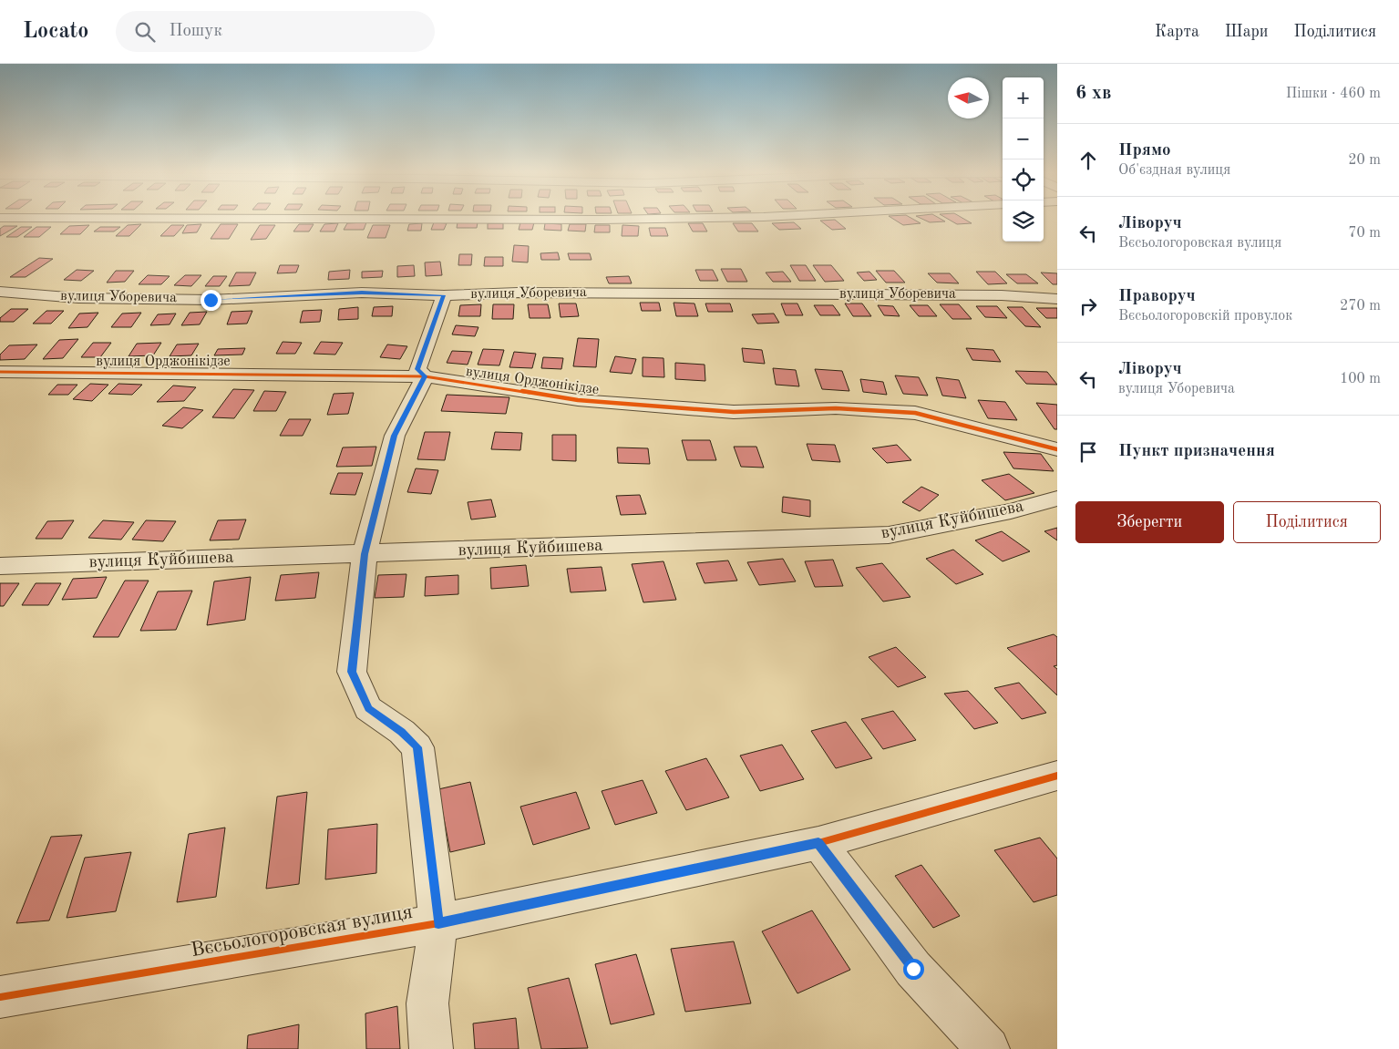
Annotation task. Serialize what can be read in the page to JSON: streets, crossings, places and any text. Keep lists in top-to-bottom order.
{
  "streets": {
    "street": [
      "вулиця Уборевича",
      "вулиця Орджонікідзе",
      "вулиця Куйбишева",
      "Вєсьологоровская вулиця"
    ]
  },
  "north": "left",
  "page": {
    "header": "Locato",
    "search": "Пошук",
    "nav": ["Карта", "Шари", "Поділитися"],
    "heading": ["6 хв", "Пішки · 460 m"],
    "map_buttons": ["+", "−"],
    "list": [
      ["Прямо", "Об'єздная вулиця", "20 m"],
      ["Ліворуч", "Вєсьологоровская вулиця", "70 m"],
      ["Праворуч", "Вєсьологоровскій провулок", "270 m"],
      ["Ліворуч", "вулиця Уборевича", "100 m"],
      "Пункт призначення"
    ],
    "buttons": ["Зберегти", "Поділитися"]
  }
}
